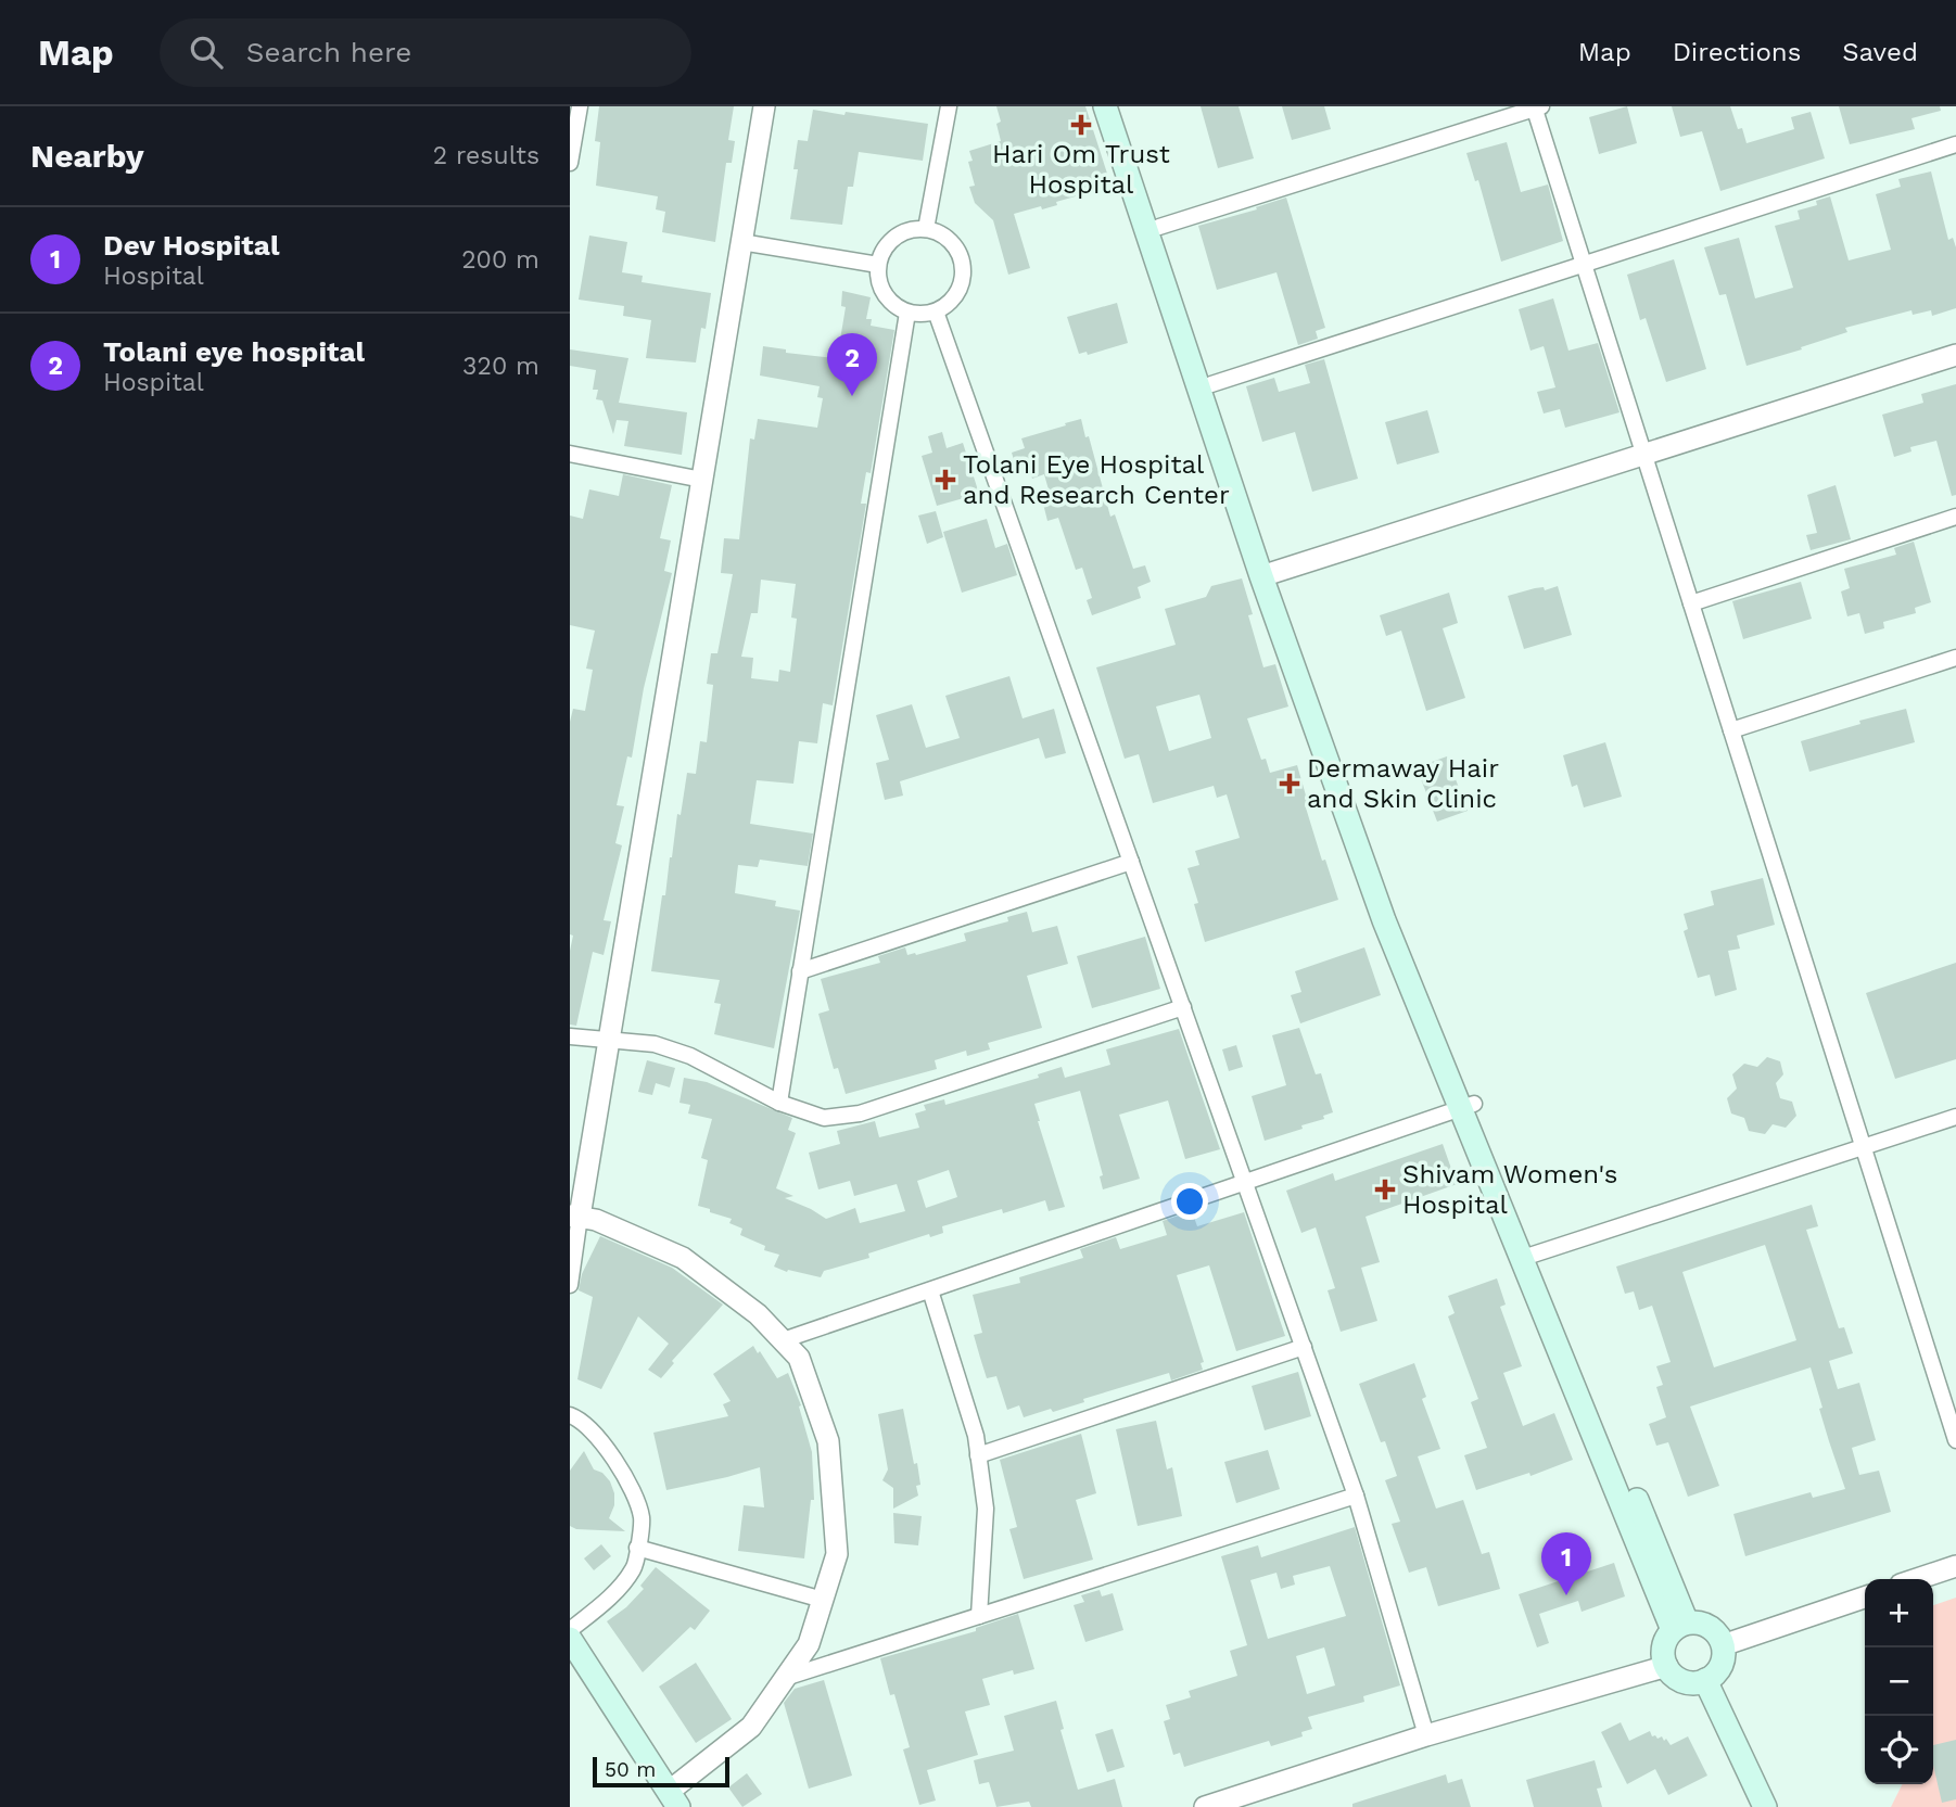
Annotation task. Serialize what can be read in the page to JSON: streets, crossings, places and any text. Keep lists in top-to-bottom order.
{
  "places": {
    "health": [
      "Hari Om Trust Hospital",
      "Tolani Eye Hospital and Research Center",
      "Dermaway Hair and Skin Clinic",
      "Shivam Women's Hospital"
    ]
  },
  "scale_bar": "50 m",
  "page": {
    "header": "Map",
    "search": "Search here",
    "nav": ["Map", "Directions", "Saved"],
    "heading": ["Nearby", "2 results"],
    "list": [
      {
        "mark": "1",
        "name": "Dev Hospital",
        "note": "Hospital",
        "value": "200 m"
      },
      {
        "mark": "2",
        "name": "Tolani eye hospital",
        "note": "Hospital",
        "value": "320 m"
      }
    ],
    "pins": ["2", "1"],
    "map_buttons": ["+", "−"],
    "scale": "50 m"
  }
}
